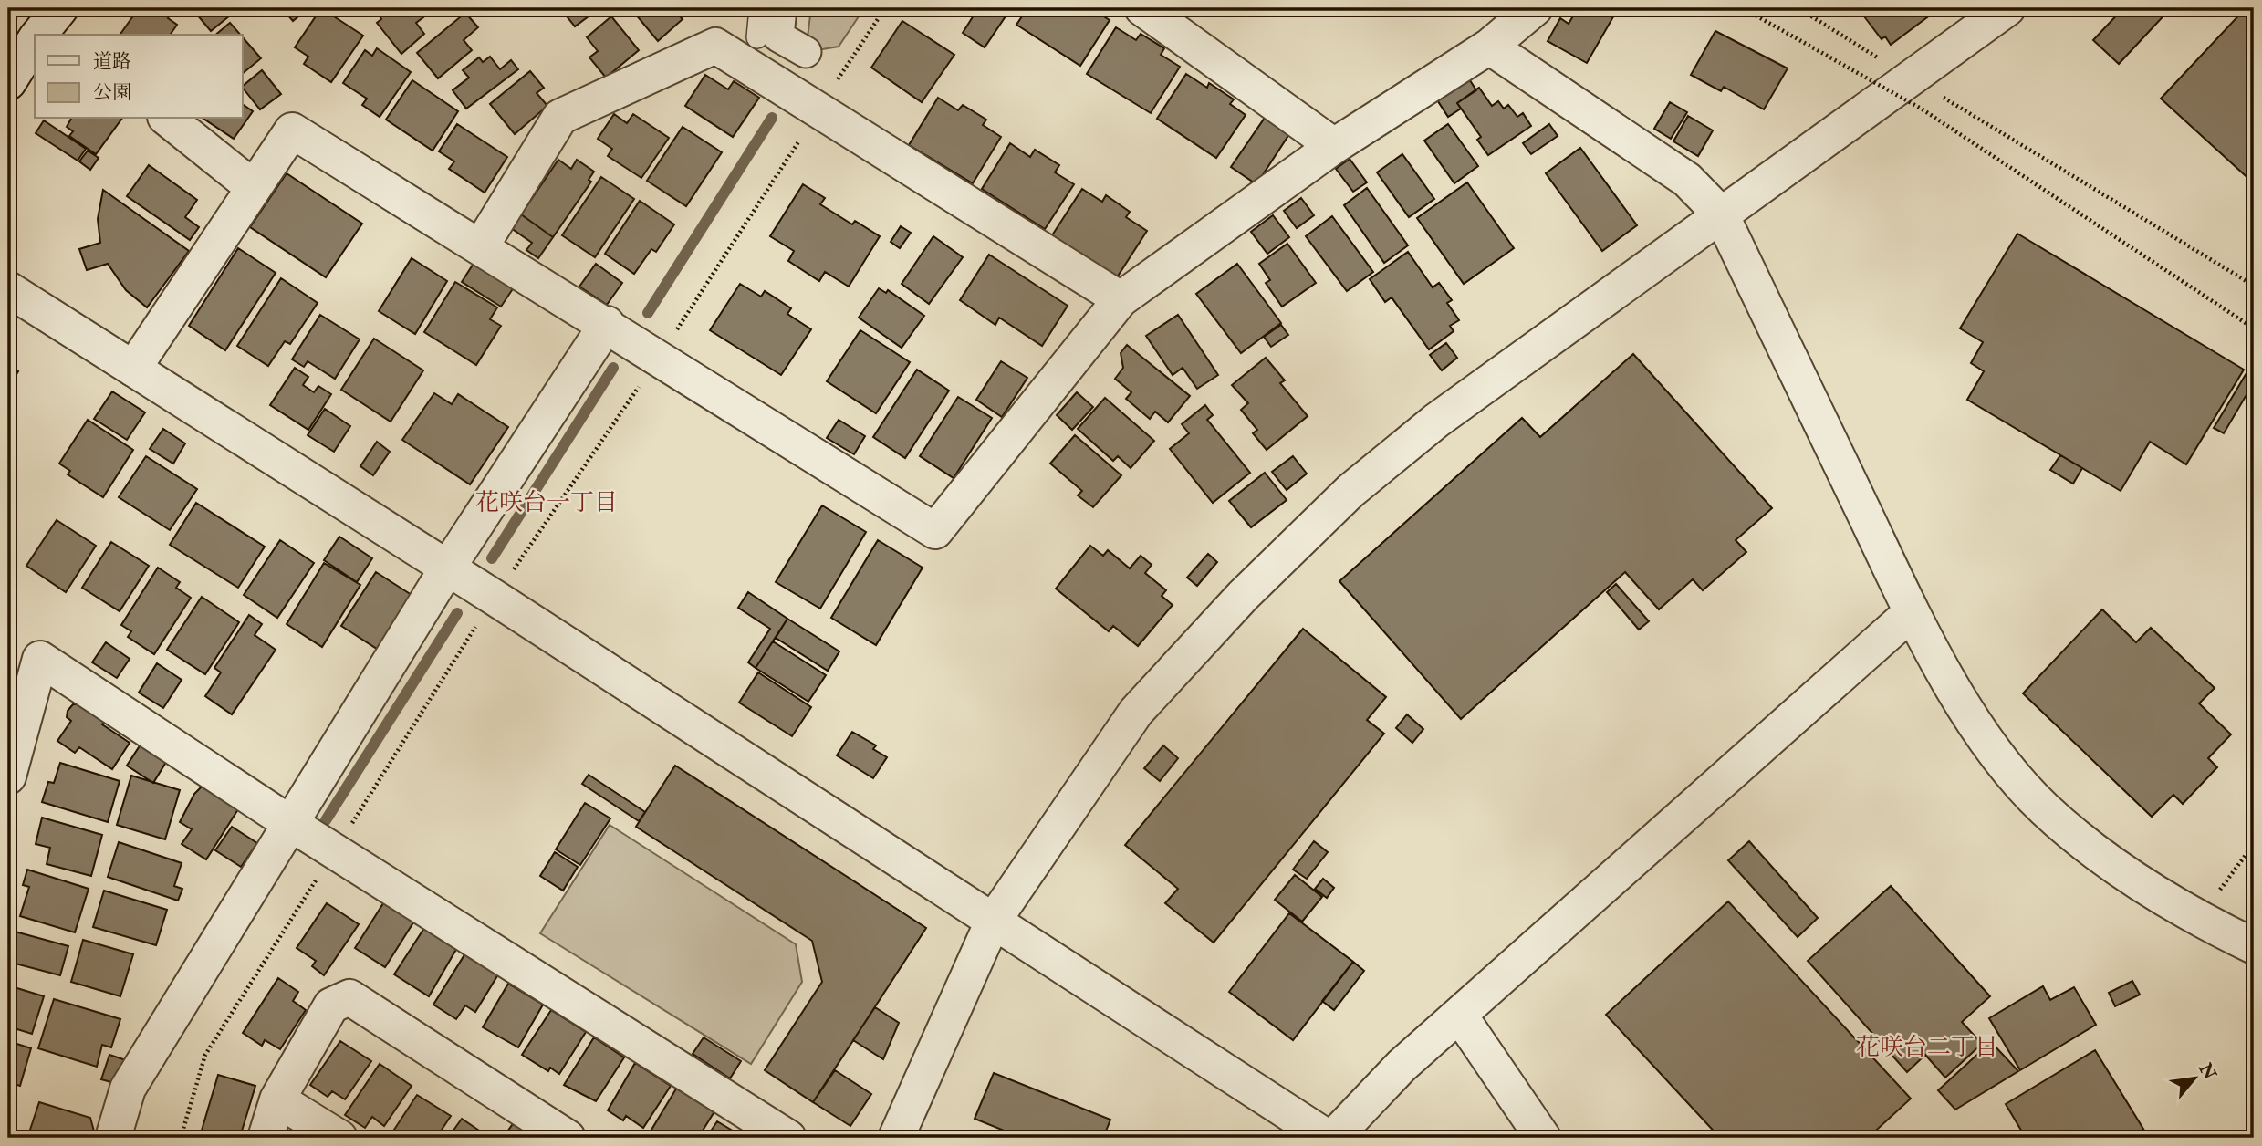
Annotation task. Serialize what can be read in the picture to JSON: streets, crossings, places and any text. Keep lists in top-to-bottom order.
{
  "districts": ["花咲台一丁目", "花咲台二丁目"],
  "legend": ["道路", "公園"],
  "north": "top right"
}
